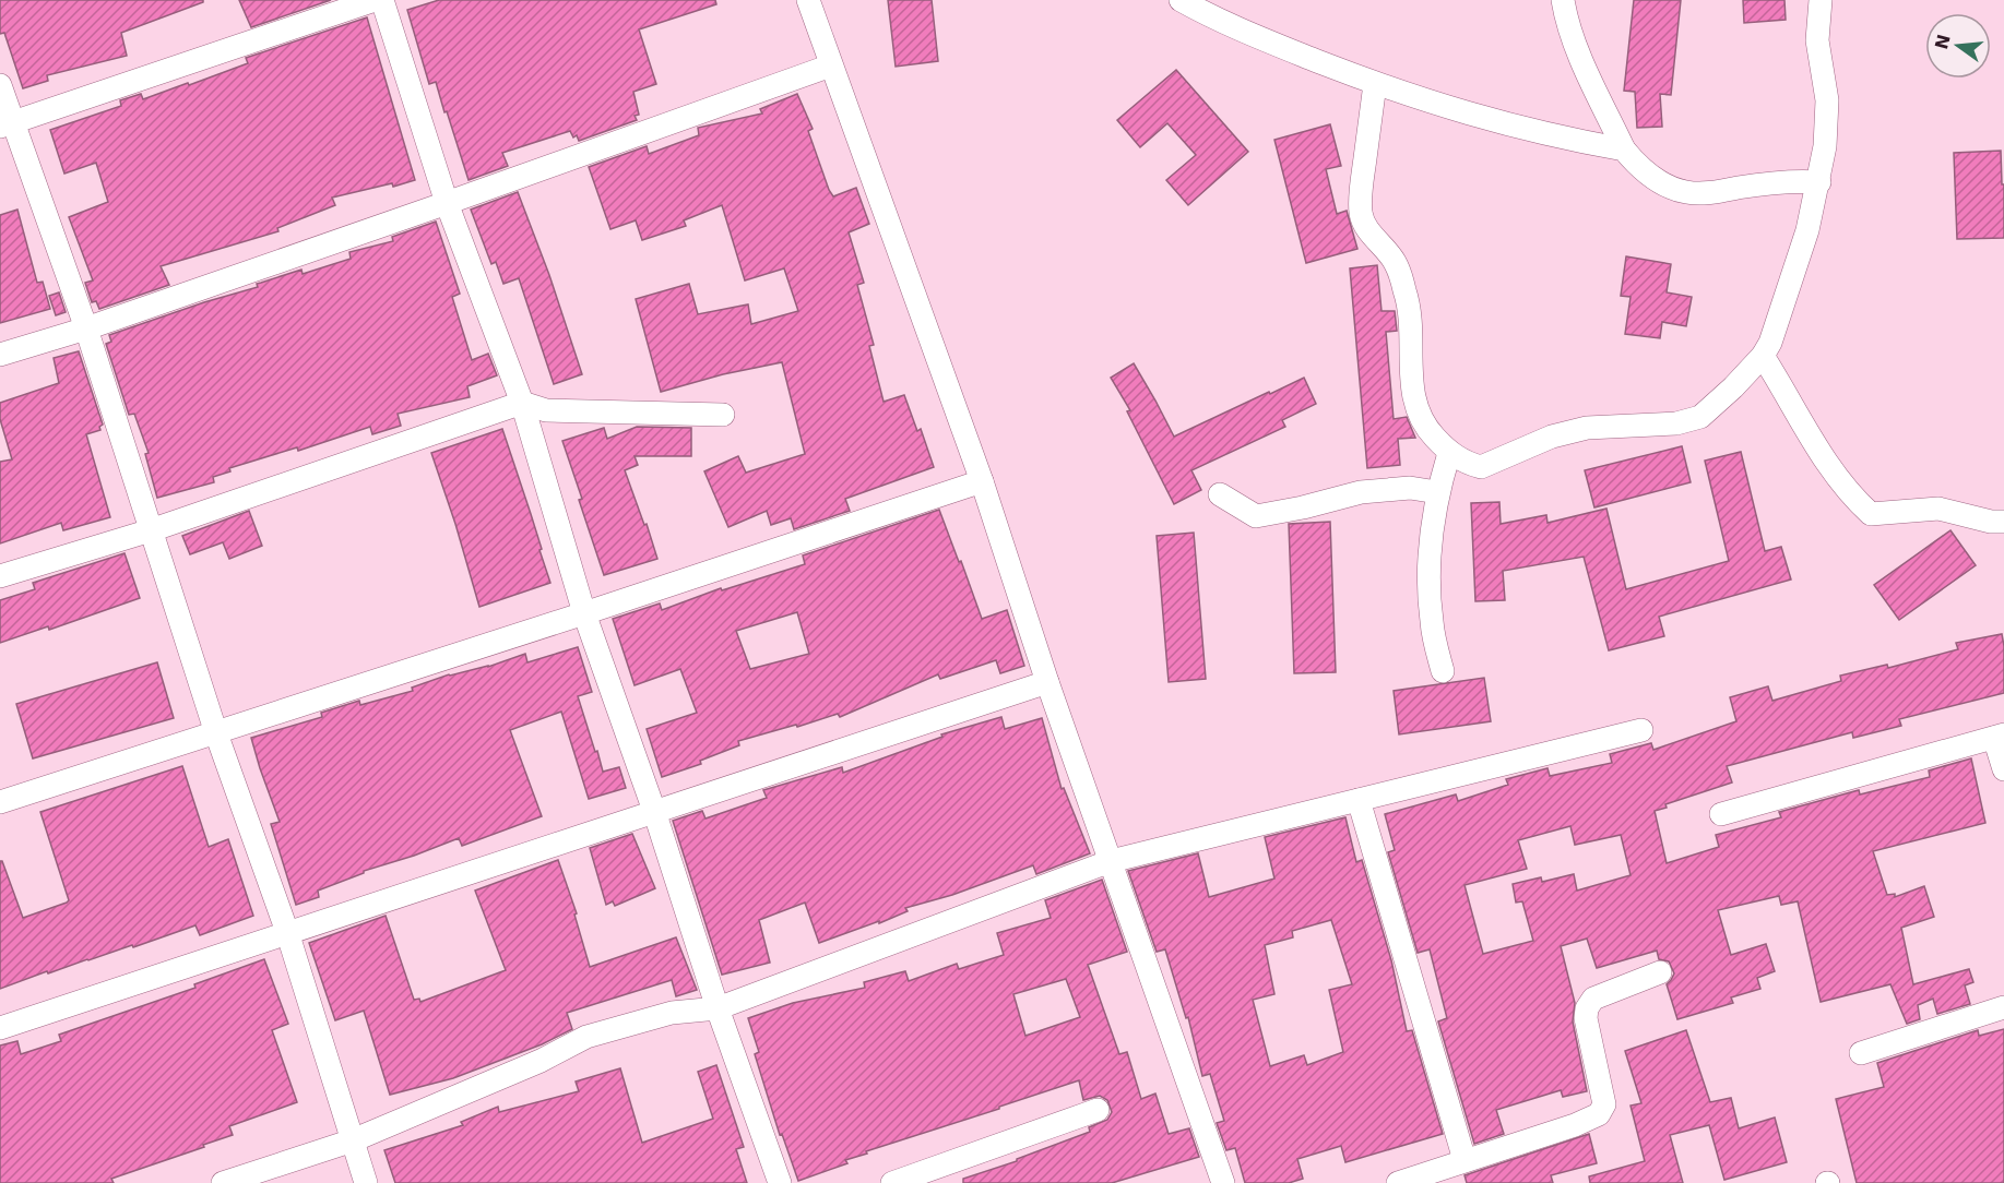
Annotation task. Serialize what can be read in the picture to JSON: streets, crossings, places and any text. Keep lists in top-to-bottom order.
{
  "north": "left"
}
